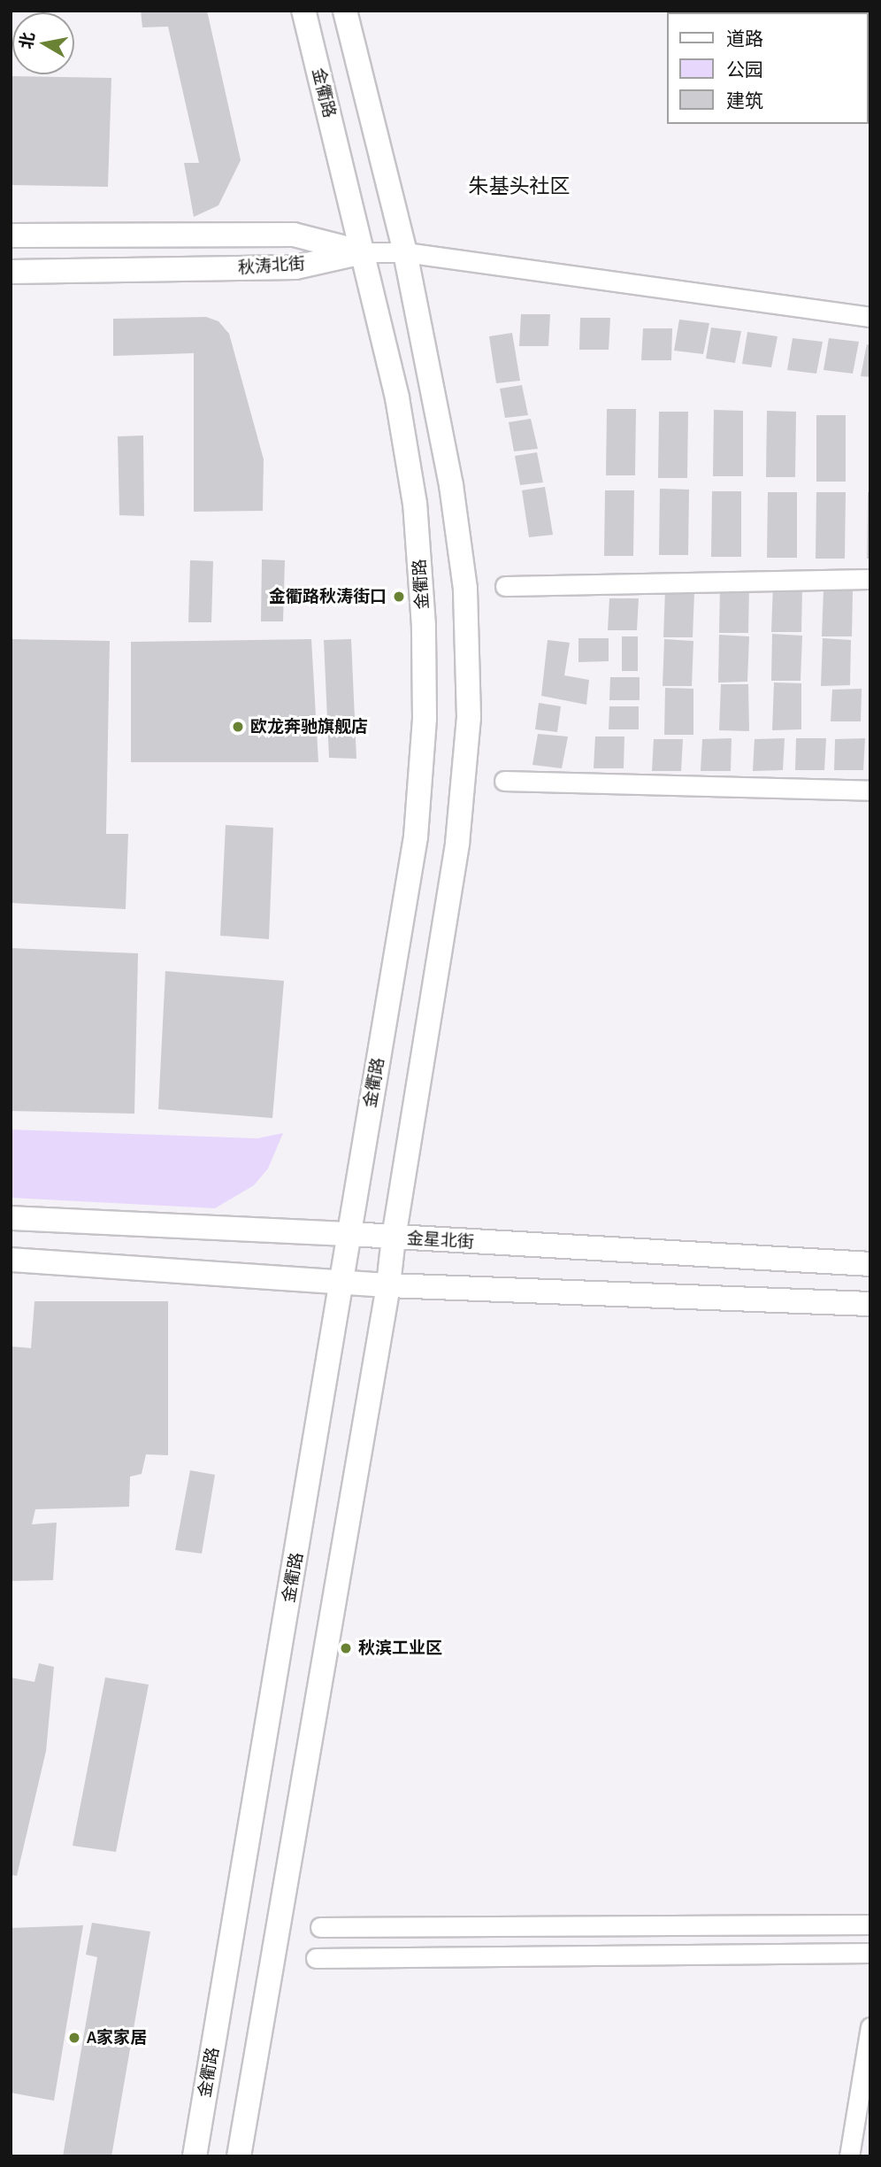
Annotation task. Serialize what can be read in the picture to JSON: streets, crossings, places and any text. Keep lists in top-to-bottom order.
{
  "streets": {
    "main road": ["金衢路", "秋涛北街", "金星北街"]
  },
  "crossings": [
    ["金衢路", "秋涛北街"],
    ["金衢路", "金星北街"]
  ],
  "districts": ["朱基头社区"],
  "places": [
    "金衢路秋涛街口",
    "欧龙奔驰旗舰店",
    "秋滨工业区",
    "A家家居"
  ],
  "legend": ["道路", "公园", "建筑"],
  "north": "left"
}
